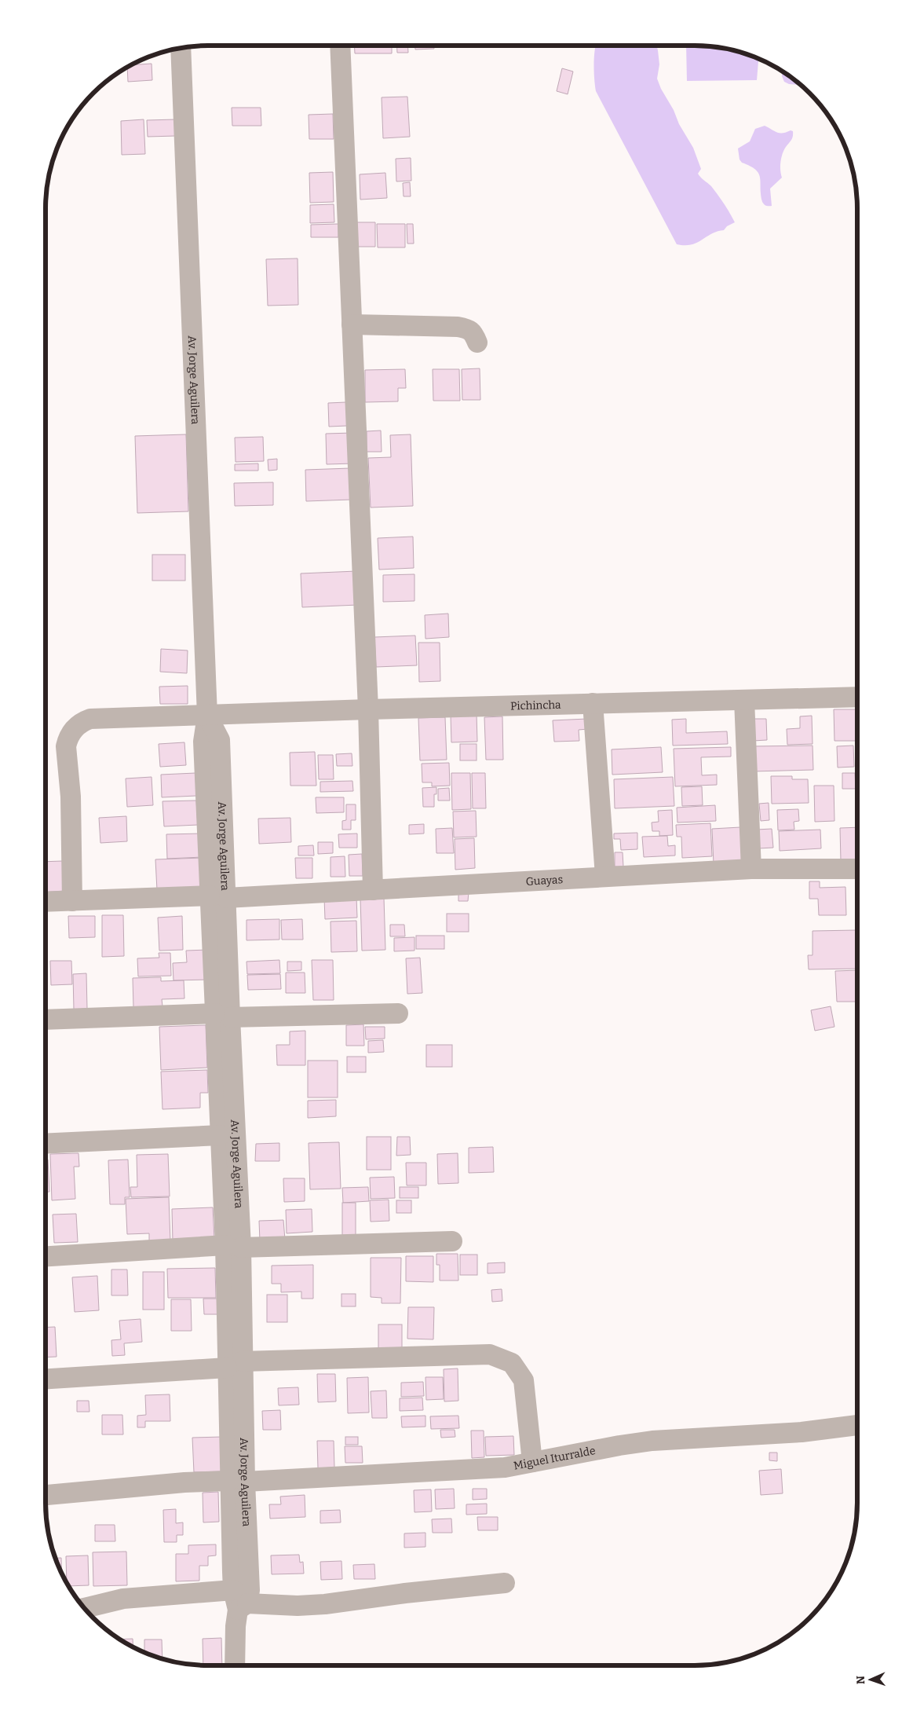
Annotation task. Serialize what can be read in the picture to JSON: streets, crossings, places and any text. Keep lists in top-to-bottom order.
{
  "streets": {
    "street": [
      "Av. Jorge Aguilera",
      "Pichincha",
      "Guayas",
      "Miguel Iturralde"
    ]
  },
  "crossings": [
    ["Av. Jorge Aguilera", "Pichincha"],
    ["Av. Jorge Aguilera", "Guayas"],
    ["Av. Jorge Aguilera", "Miguel Iturralde"],
    ["Pichincha", "Guayas"]
  ],
  "north": "left"
}
